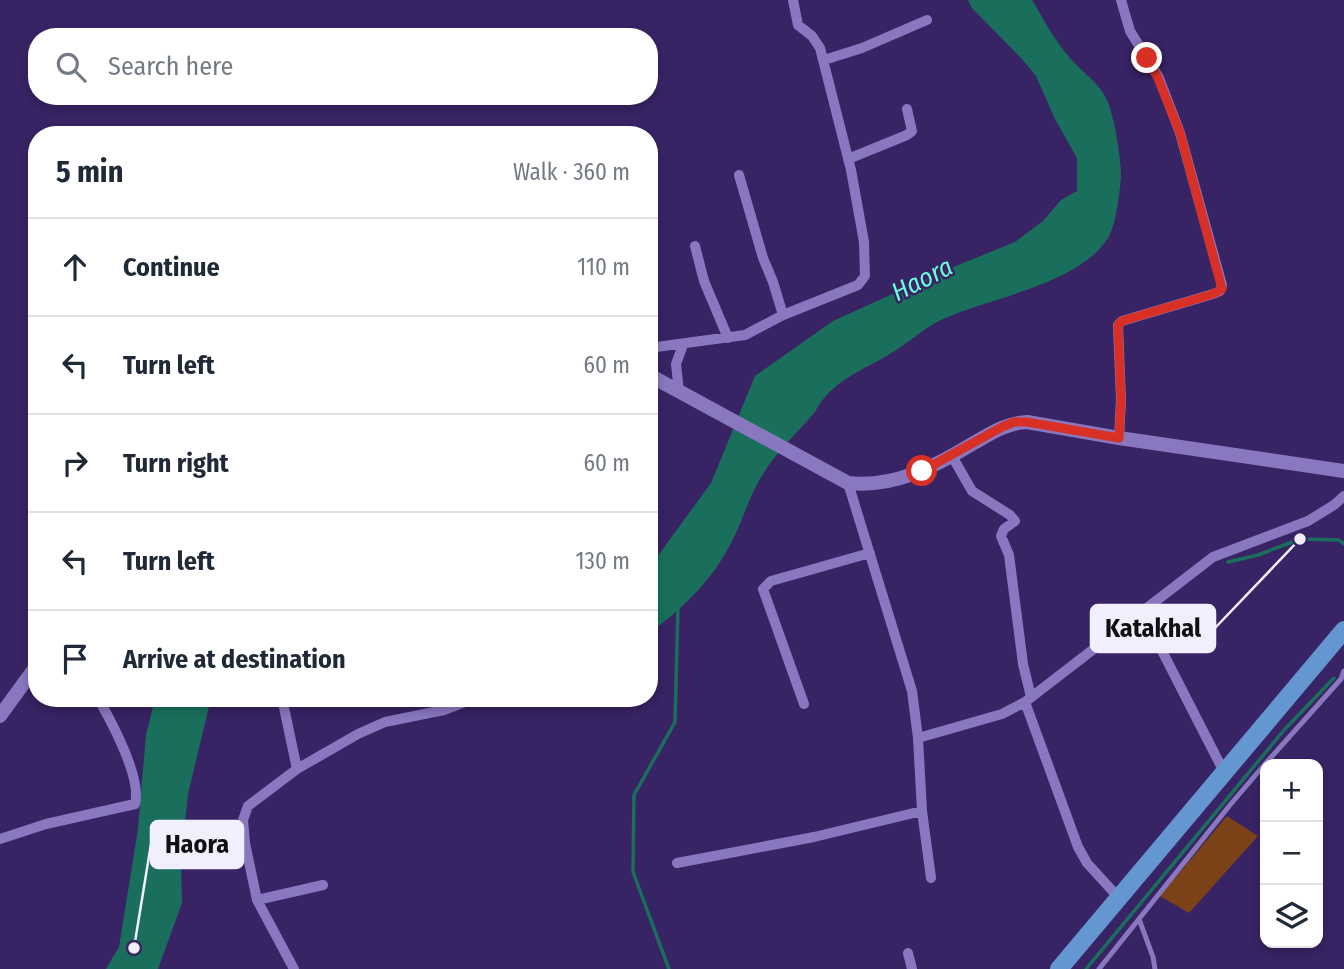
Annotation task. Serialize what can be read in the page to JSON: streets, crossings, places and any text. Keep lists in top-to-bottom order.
{
  "water": ["Haora"],
  "places": ["Katakhal", "Haora"],
  "page": {
    "search": "Search here",
    "heading": ["5 min", "Walk · 360 m"],
    "list": [
      ["Continue", "110 m"],
      ["Turn left", "60 m"],
      ["Turn right", "60 m"],
      ["Turn left", "130 m"],
      "Arrive at destination"
    ],
    "map_buttons": ["+", "−"]
  }
}
